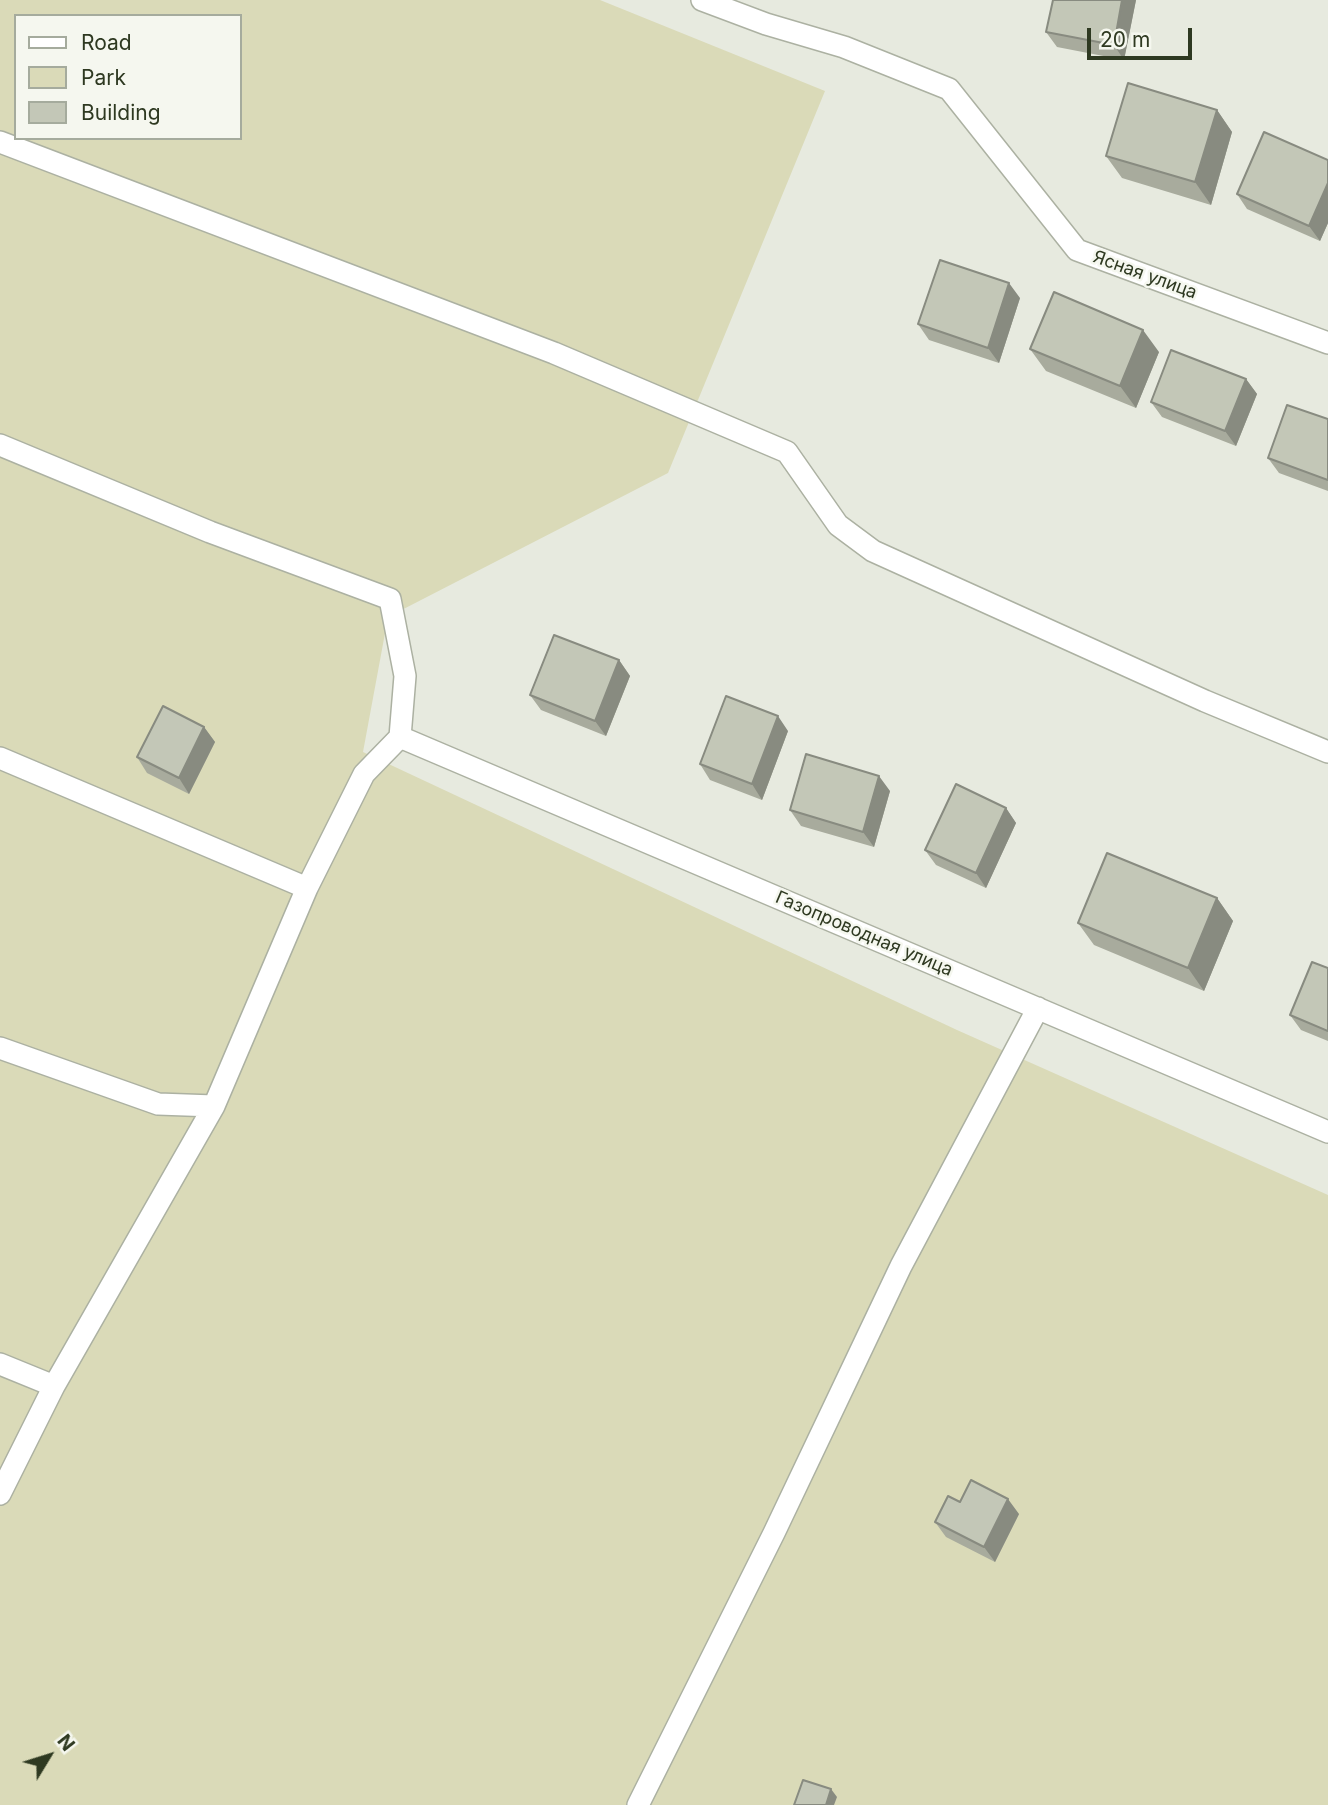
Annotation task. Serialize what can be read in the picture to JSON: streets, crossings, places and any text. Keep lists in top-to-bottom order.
{
  "streets": {
    "street": ["Ясная улица", "Газопроводная улица"]
  },
  "legend": ["Road", "Park", "Building"],
  "scale_bar": "20 m",
  "north": "top right"
}
